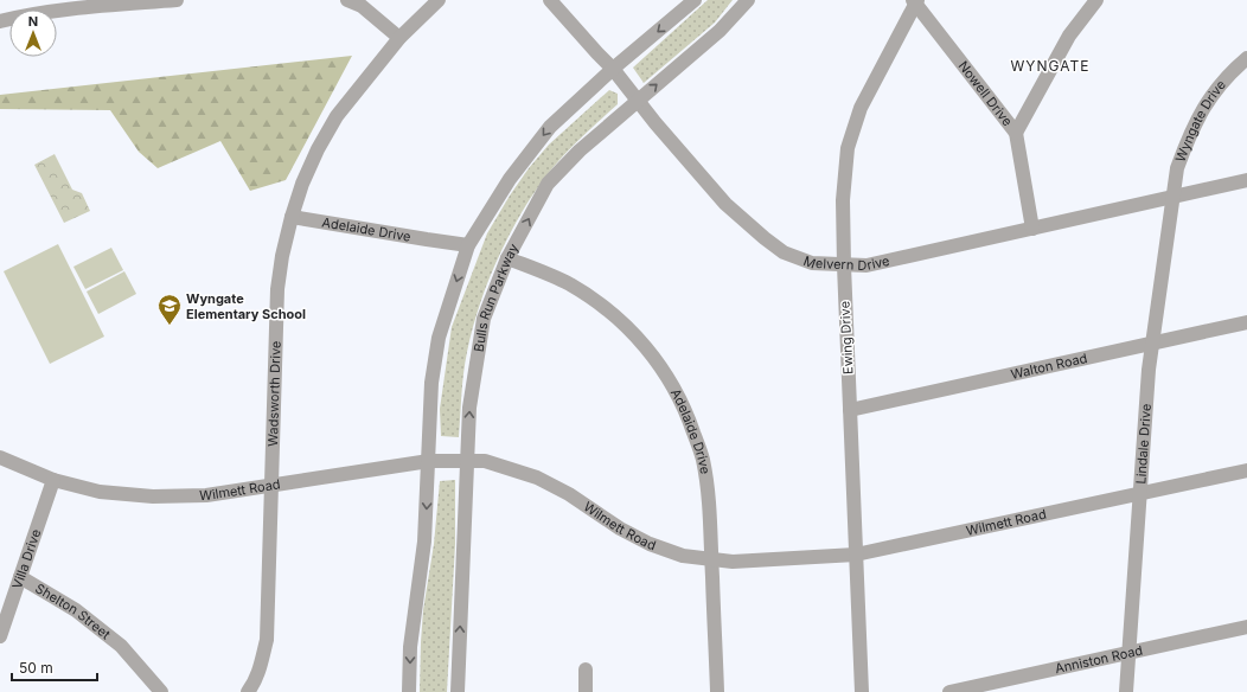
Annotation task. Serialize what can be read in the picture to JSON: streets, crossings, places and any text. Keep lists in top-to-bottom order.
{
  "streets": {
    "street": [
      "Nowell Drive",
      "Wyngate Drive",
      "Adelaide Drive",
      "Melvern Drive",
      "Bulls Run Parkway",
      "Ewing Drive",
      "Walton Road",
      "Wadsworth Drive",
      "Lindale Drive",
      "Wilmett Road",
      "Villa Drive",
      "Shelton Street",
      "Anniston Road"
    ]
  },
  "crossings": [
    ["Nowell Drive", "Melvern Drive"],
    ["Nowell Drive", "Ewing Drive"],
    ["Wyngate Drive", "Melvern Drive"],
    ["Wyngate Drive", "Lindale Drive"],
    ["Adelaide Drive", "Bulls Run Parkway"],
    ["Adelaide Drive", "Wadsworth Drive"],
    ["Adelaide Drive", "Wilmett Road"],
    ["Melvern Drive", "Bulls Run Parkway"],
    ["Melvern Drive", "Ewing Drive"],
    ["Melvern Drive", "Lindale Drive"],
    ["Bulls Run Parkway", "Wilmett Road"],
    ["Ewing Drive", "Walton Road"],
    ["Ewing Drive", "Wilmett Road"],
    ["Walton Road", "Lindale Drive"],
    ["Wadsworth Drive", "Wilmett Road"],
    ["Lindale Drive", "Wilmett Road"],
    ["Lindale Drive", "Anniston Road"],
    ["Wilmett Road", "Villa Drive"],
    ["Villa Drive", "Shelton Street"]
  ],
  "districts": ["WYNGATE"],
  "places": {
    "school or university": ["Wyngate Elementary School"]
  },
  "scale_bar": "50 m",
  "north": "top"
}
